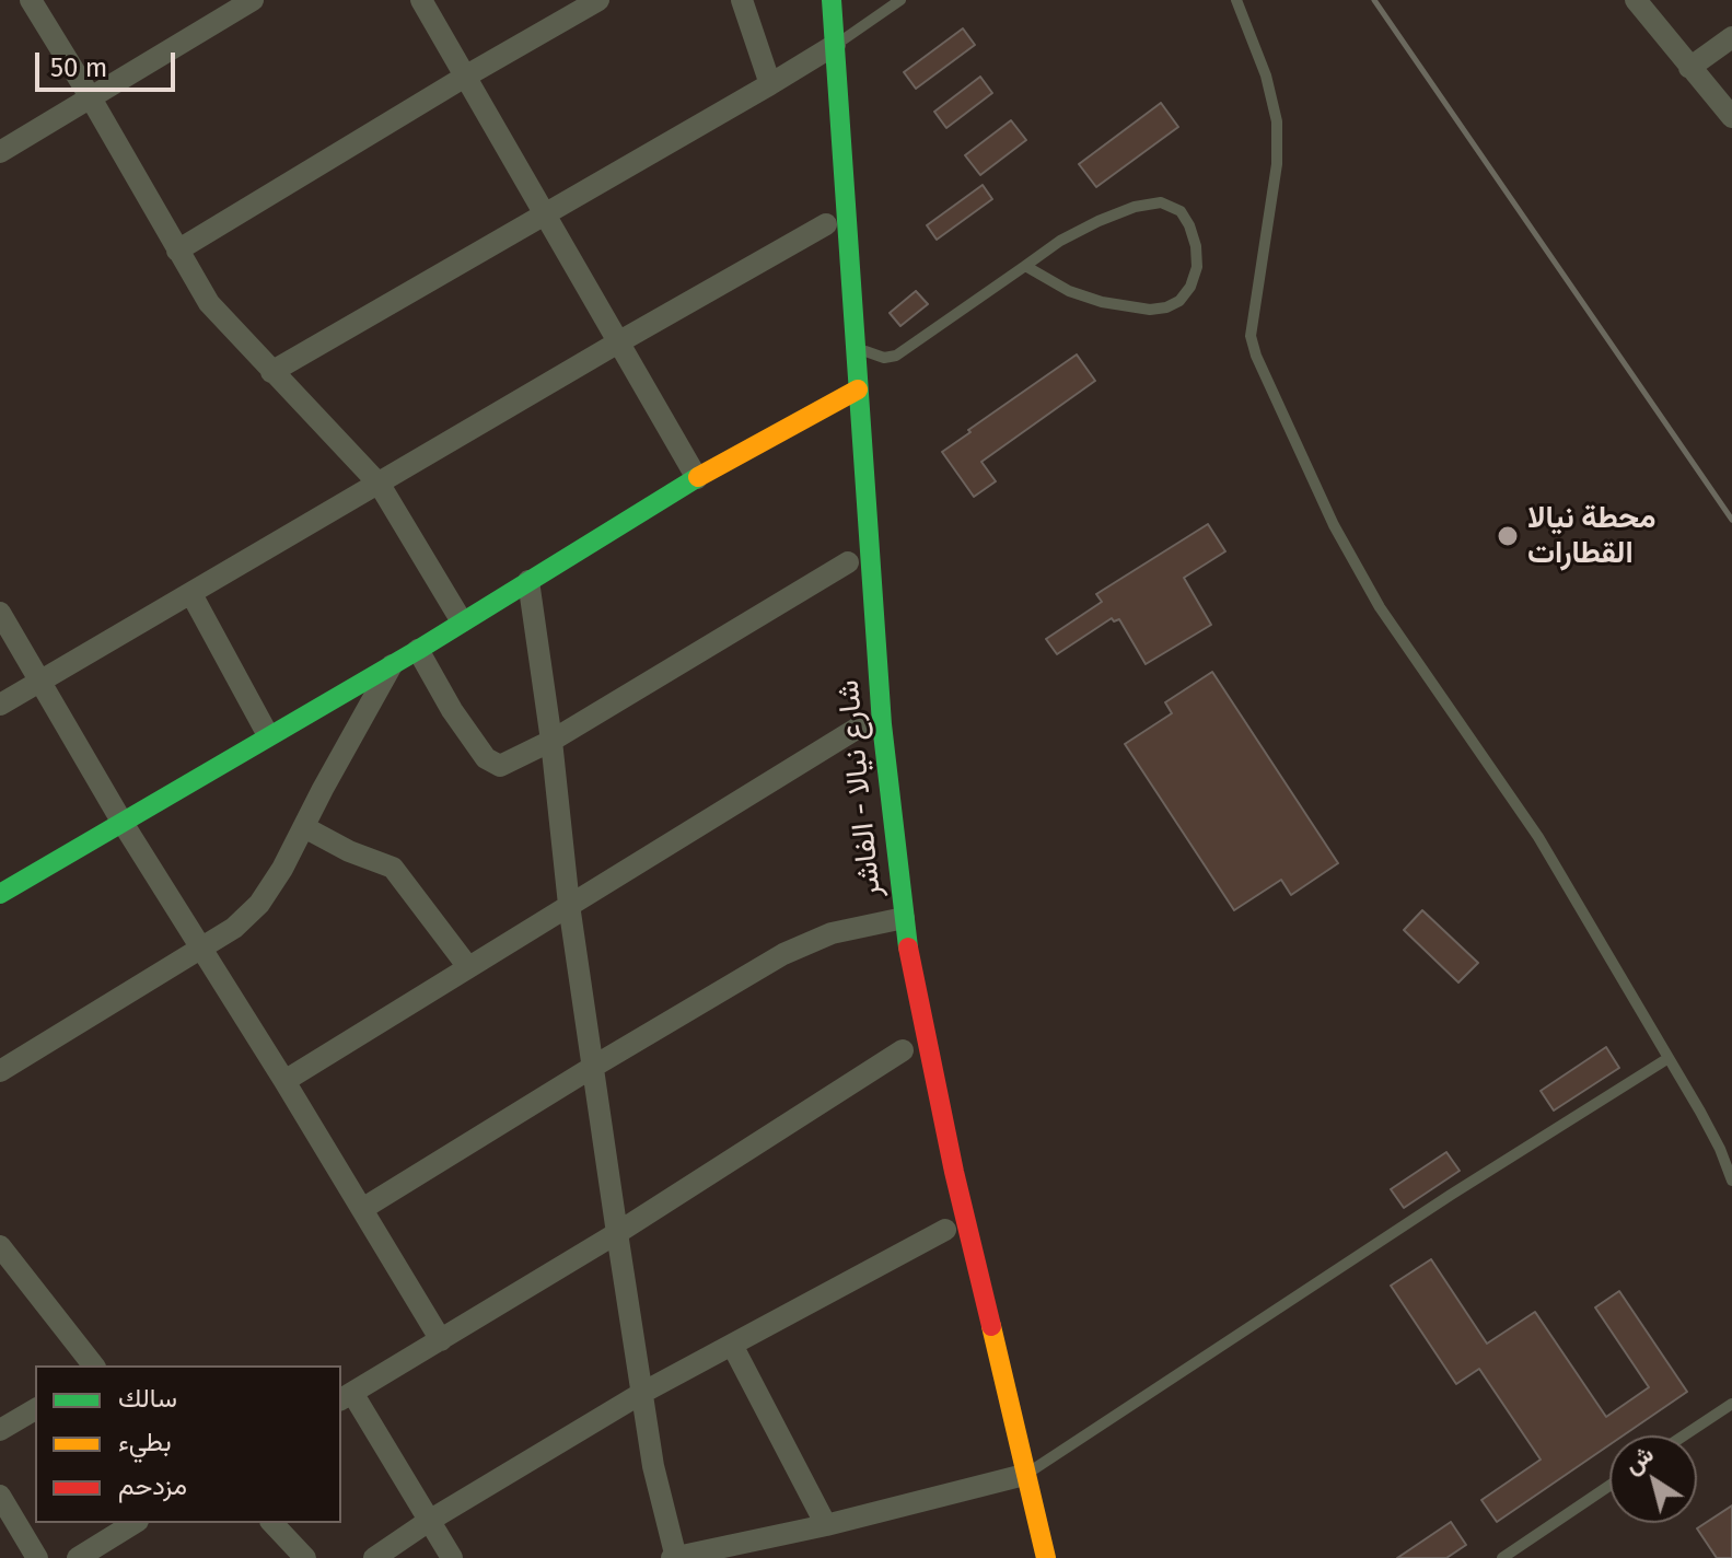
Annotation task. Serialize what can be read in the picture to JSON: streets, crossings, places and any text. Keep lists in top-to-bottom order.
{
  "streets": {
    "main road": ["شارع نيالا - الفاشر"]
  },
  "places": ["محطة نيالا القطارات"],
  "legend": ["سالك", "بطيء", "مزدحم"],
  "scale_bar": "50 m",
  "north": "top left"
}
